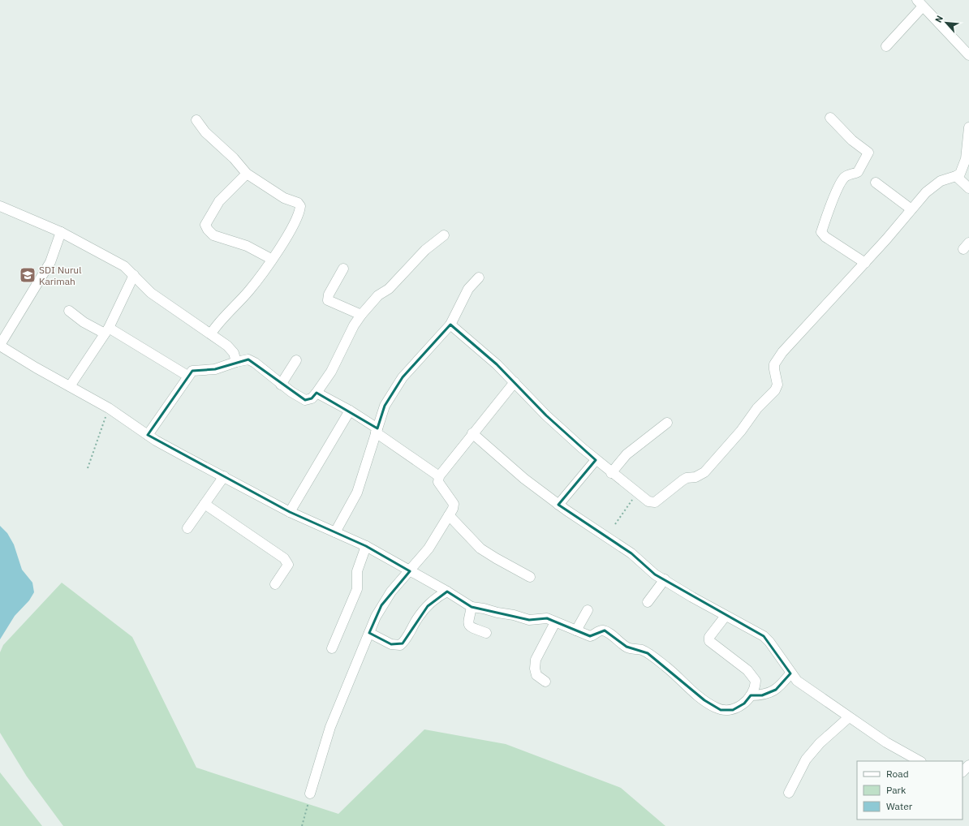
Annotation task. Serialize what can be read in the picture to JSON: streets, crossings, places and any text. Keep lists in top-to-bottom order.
{
  "places": {
    "school or university": ["SDI Nurul Karimah"]
  },
  "legend": ["Road", "Park", "Water"],
  "north": "top left"
}
